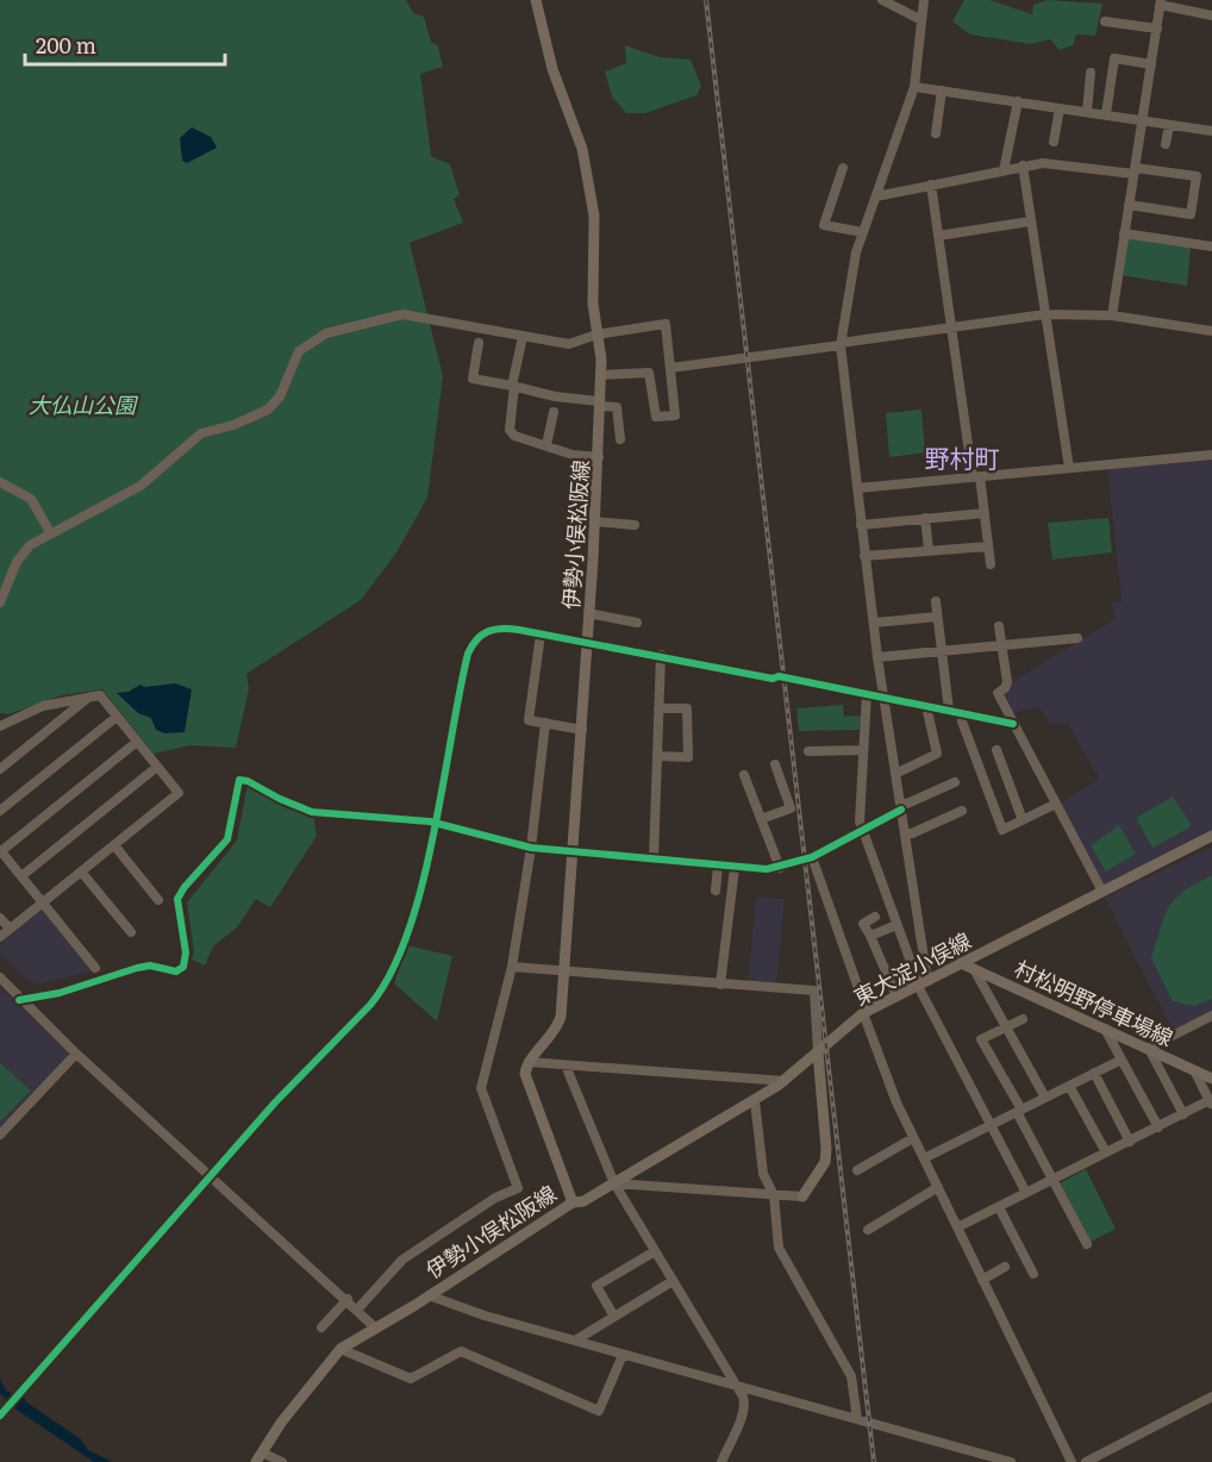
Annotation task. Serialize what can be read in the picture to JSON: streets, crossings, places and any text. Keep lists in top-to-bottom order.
{
  "streets": {
    "main road": ["伊勢小俣松阪線", "東大淀小俣線", "村松明野停車場線"]
  },
  "crossings": [
    ["伊勢小俣松阪線", "東大淀小俣線"],
    ["東大淀小俣線", "村松明野停車場線"]
  ],
  "districts": ["野村町"],
  "parks": ["大仏山公園"],
  "scale_bar": "200 m"
}
